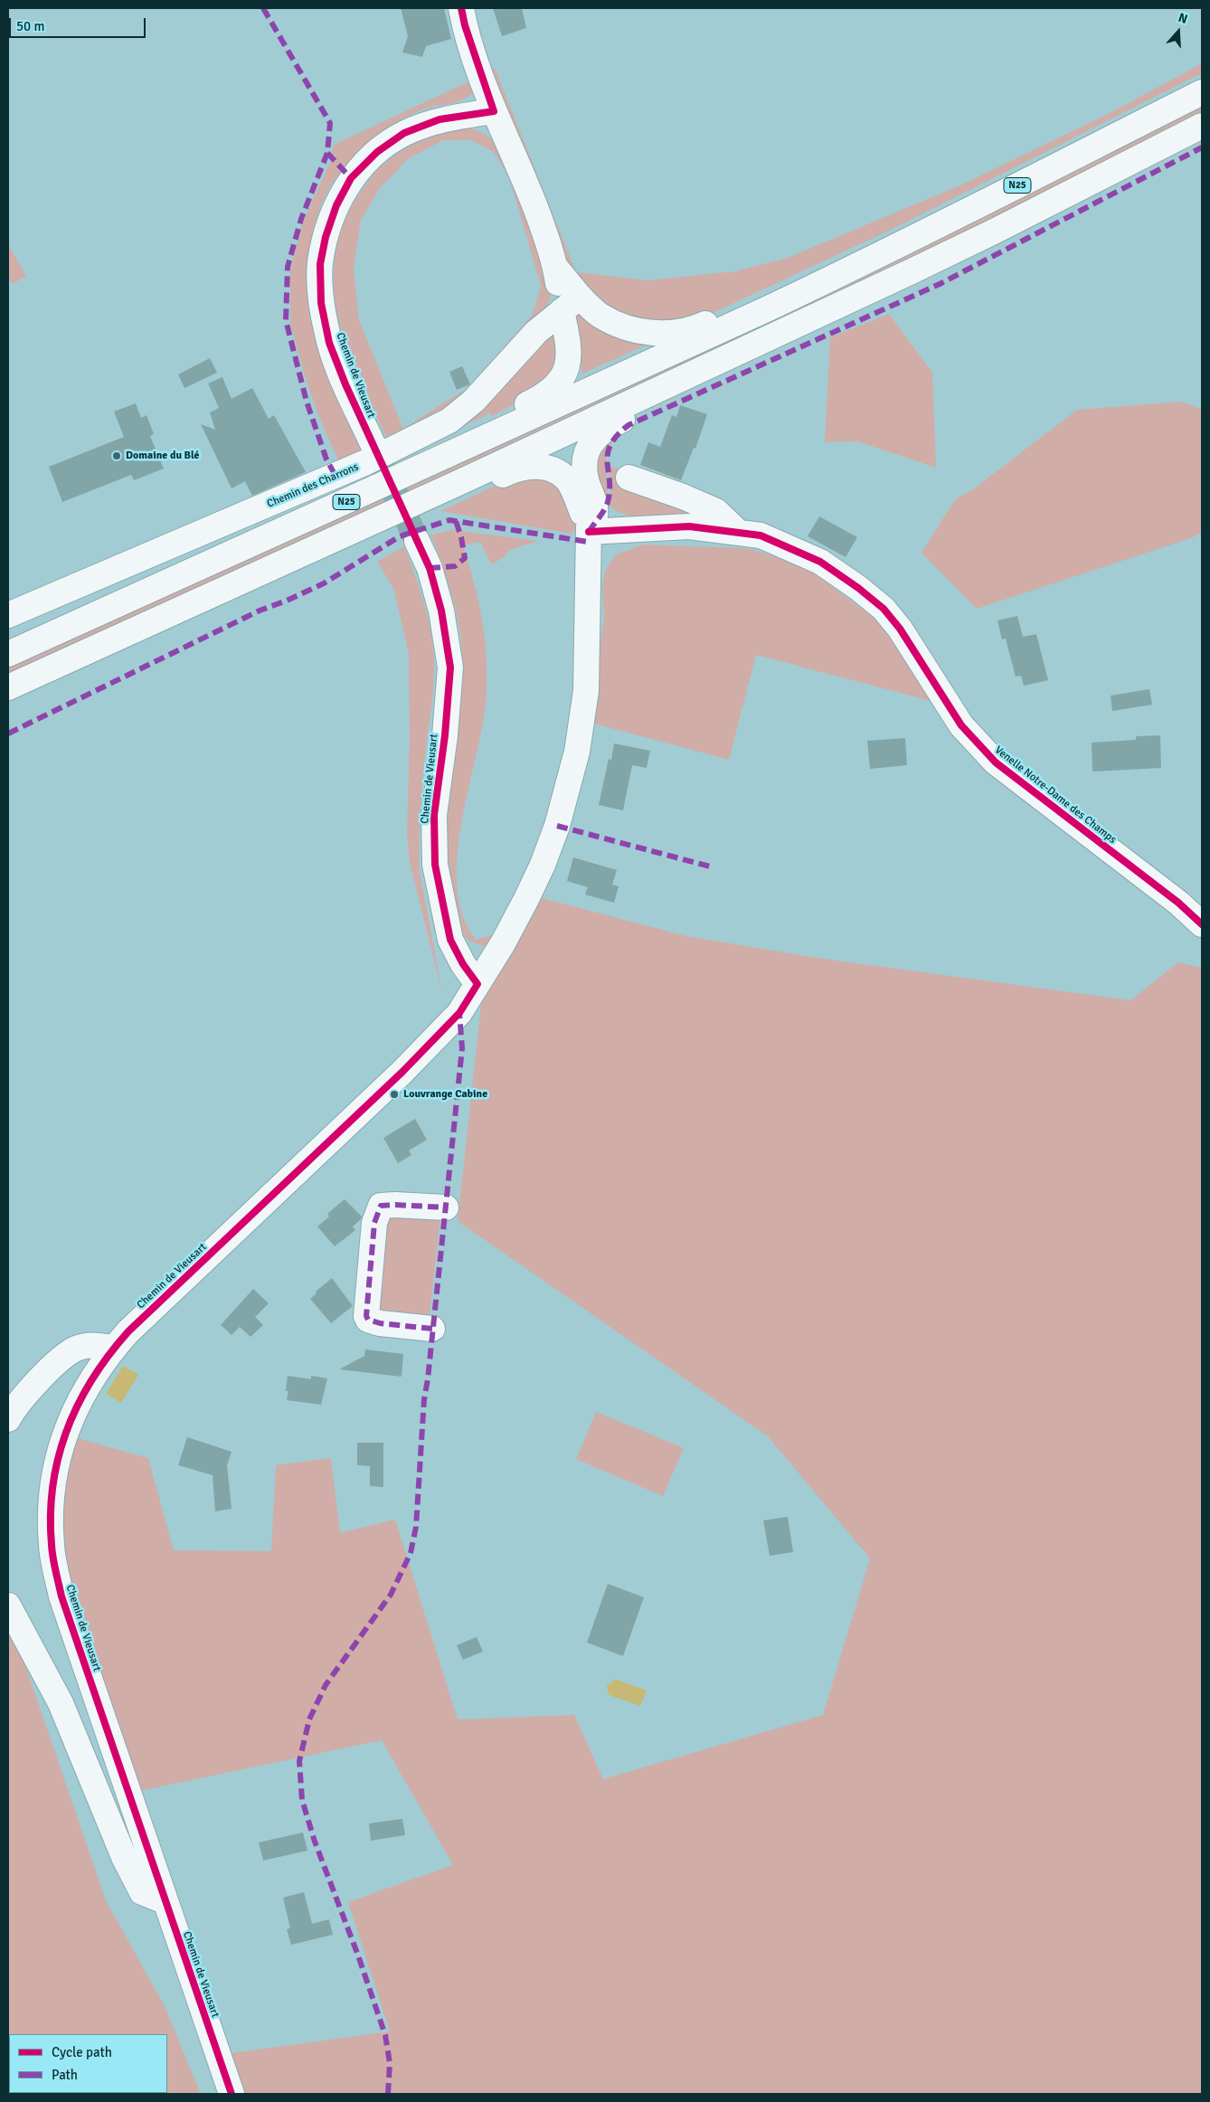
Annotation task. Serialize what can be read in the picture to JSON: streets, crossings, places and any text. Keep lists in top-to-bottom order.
{
  "streets": {
    "main road": [
      "N25",
      "Chemin de Vieusart",
      "Chemin des Charrons",
      "Venelle Notre-Dame des Champs"
    ]
  },
  "crossings": [
    ["Chemin de Vieusart", "Venelle Notre-Dame des Champs"]
  ],
  "places": ["Domaine du Blé", "Louvrange Cabine"],
  "legend": ["Cycle path", "Path"],
  "scale_bar": "50 m",
  "north": "top"
}
